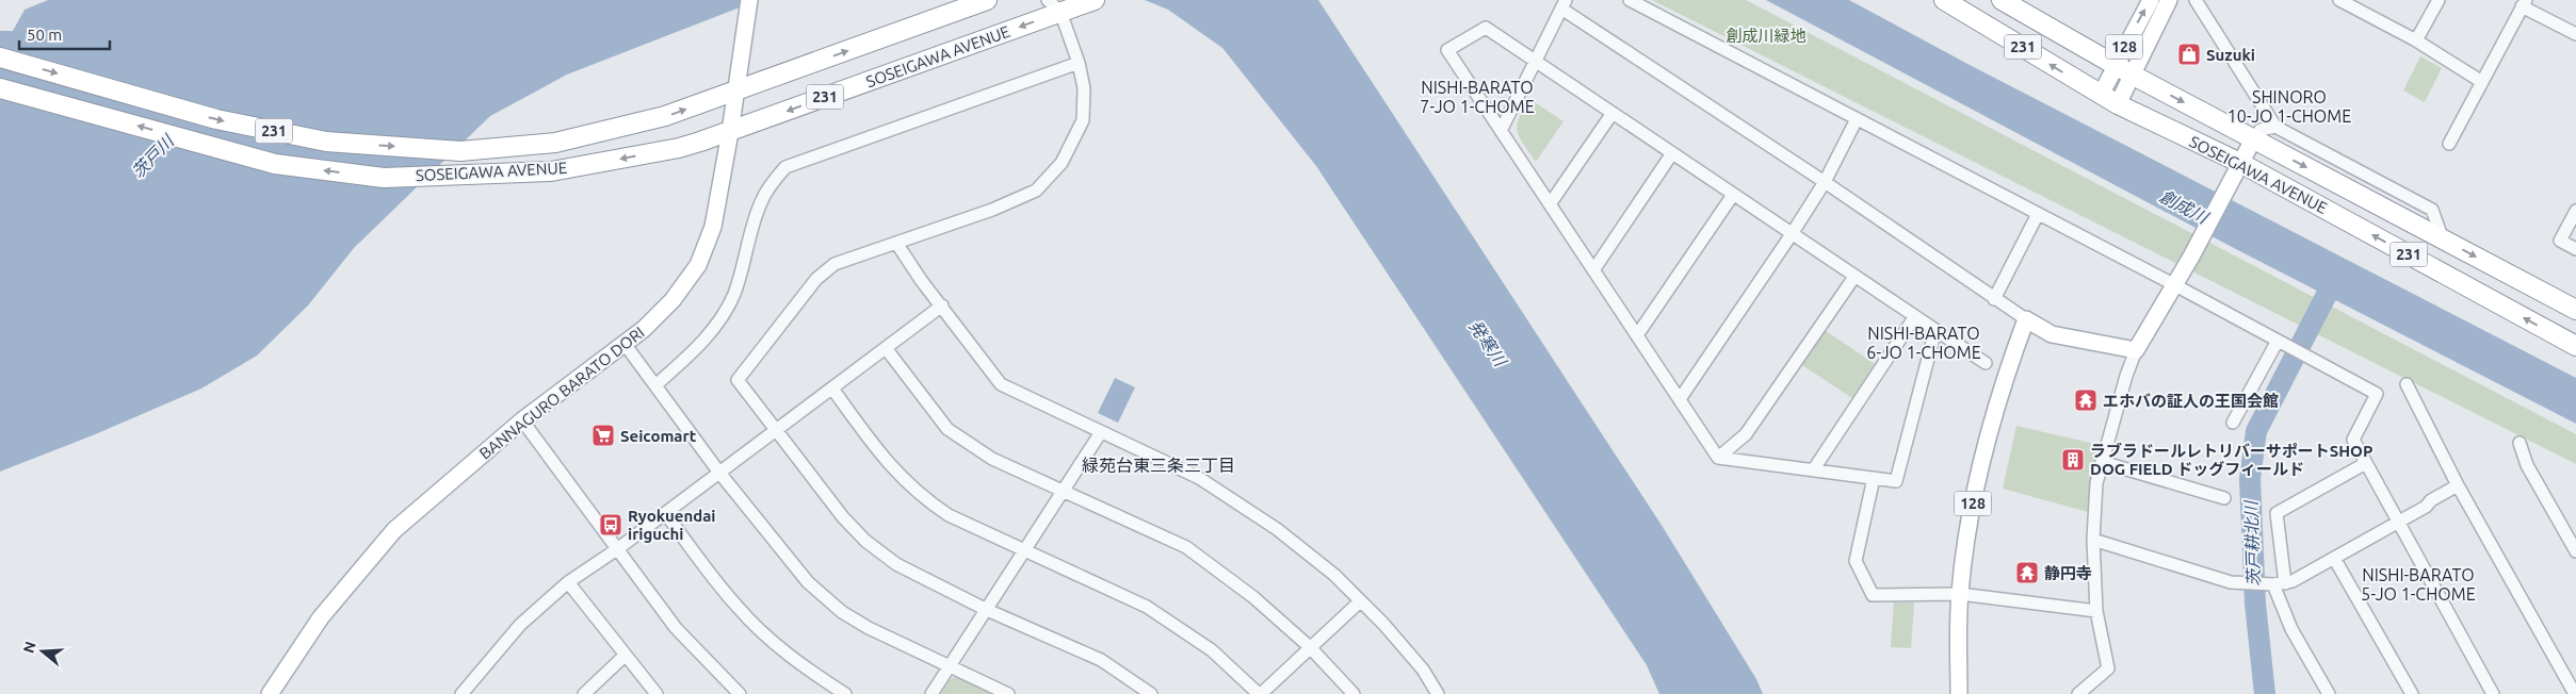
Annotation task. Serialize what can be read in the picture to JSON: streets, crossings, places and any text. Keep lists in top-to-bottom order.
{
  "streets": {
    "highway": ["231", "SOSEIGAWA AVENUE"],
    "main road": ["128", "BANNAGURO BARATO DORI"]
  },
  "crossings": [
    ["128", "SOSEIGAWA AVENUE"],
    ["SOSEIGAWA AVENUE", "BANNAGURO BARATO DORI"]
  ],
  "districts": [
    "NISHI-BARATO 7-JO 1-CHOME",
    "SHINORO 10-JO 1-CHOME",
    "NISHI-BARATO 6-JO 1-CHOME",
    "緑苑台東三条三丁目",
    "NISHI-BARATO 5-JO 1-CHOME"
  ],
  "water": [
    "茨戸川",
    "創成川",
    "発寒川",
    "茨戸耕北川"
  ],
  "parks": ["創成川緑地"],
  "places": {
    "shop": ["Suzuki"],
    "temple": ["エホバの証人の王国会館", "静円寺"],
    "supermarket": ["Seicomart"],
    "building": ["ラブラドールレトリバーサポートSHOP DOG FIELD ドッグフィールド"],
    "bus stop": ["Ryokuendai iriguchi"]
  },
  "scale_bar": "50 m",
  "north": "left"
}
